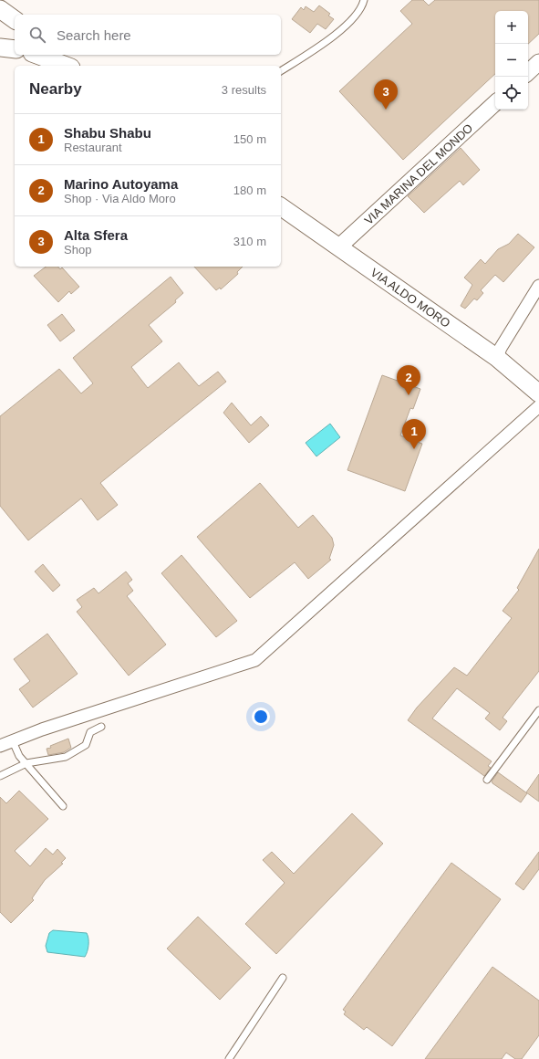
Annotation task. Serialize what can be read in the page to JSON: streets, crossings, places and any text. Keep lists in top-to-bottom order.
{
  "streets": {
    "main road": ["VIA ALDO MORO"],
    "street": ["VIA MARINA DEL MONDO"]
  },
  "crossings": [
    ["VIA MARINA DEL MONDO", "VIA ALDO MORO"]
  ],
  "page": {
    "map_buttons": ["+", "−"],
    "search": "Search here",
    "heading": ["Nearby", "3 results"],
    "pins": ["3", "2", "1"],
    "list": [
      {
        "mark": "1",
        "name": "Shabu Shabu",
        "note": "Restaurant",
        "value": "150 m"
      },
      {
        "mark": "2",
        "name": "Marino Autoyama",
        "note": "Shop · Via Aldo Moro",
        "value": "180 m"
      },
      {
        "mark": "3",
        "name": "Alta Sfera",
        "note": "Shop",
        "value": "310 m"
      }
    ]
  }
}
